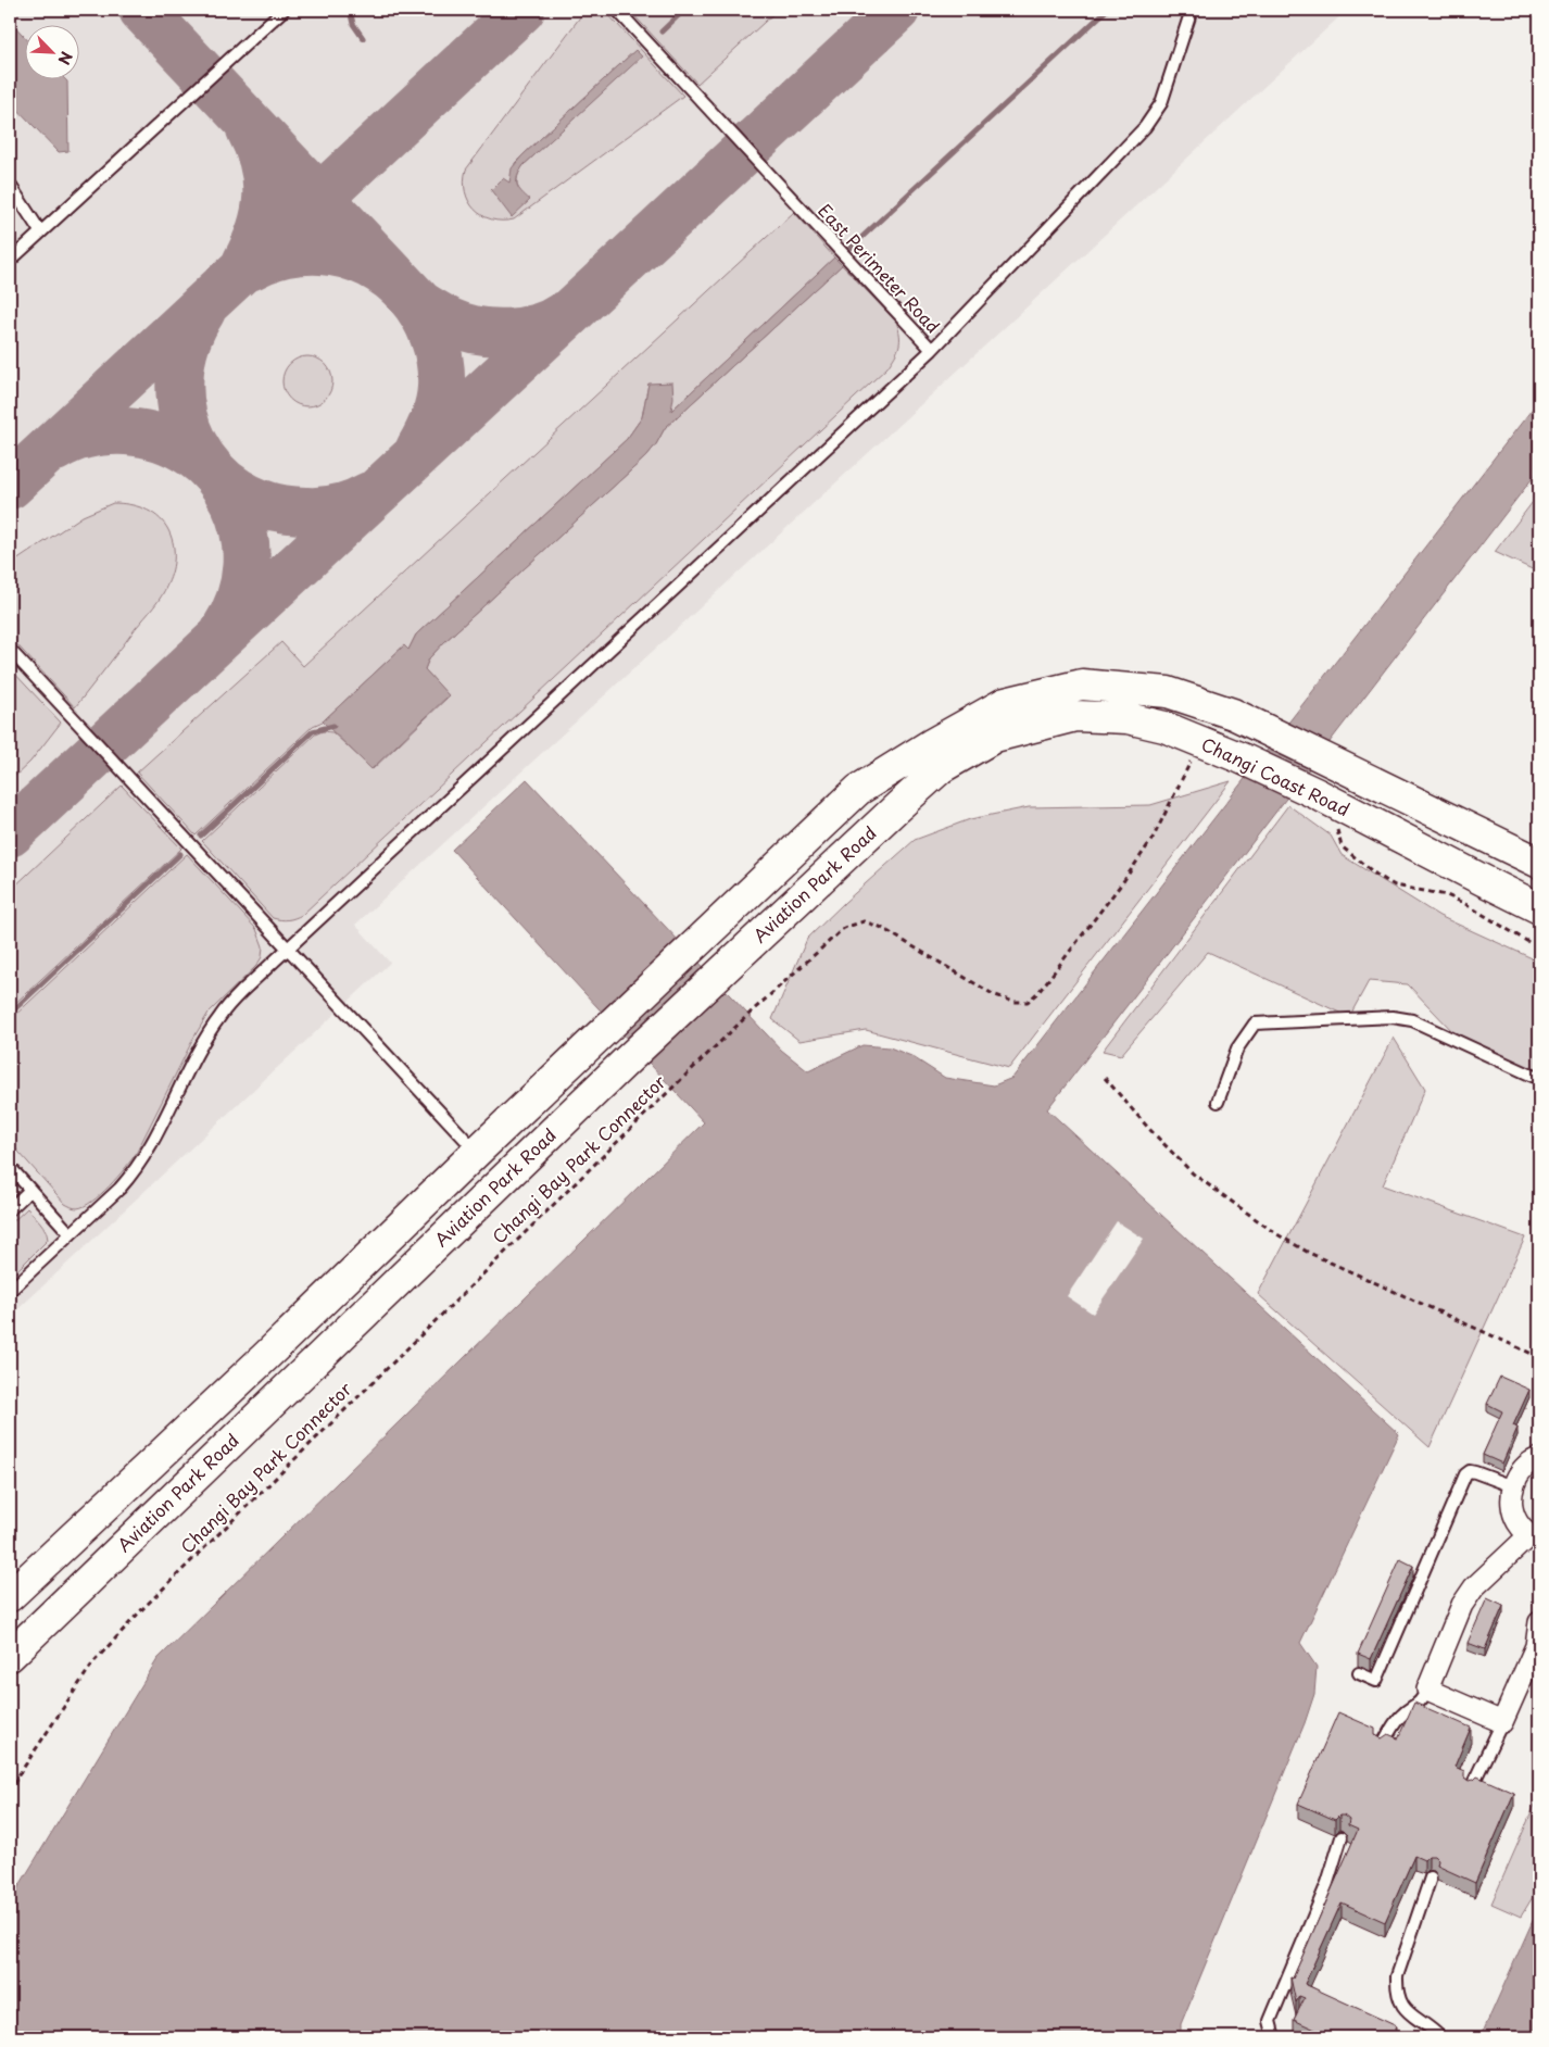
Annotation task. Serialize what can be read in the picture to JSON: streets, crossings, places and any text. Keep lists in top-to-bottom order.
{
  "streets": {
    "main road": ["Changi Coast Road", "Aviation Park Road"],
    "lane": ["East Perimeter Road"],
    "path": ["Changi Bay Park Connector"]
  },
  "crossings": [
    ["Changi Coast Road", "Aviation Park Road"]
  ],
  "north": "bottom right"
}
